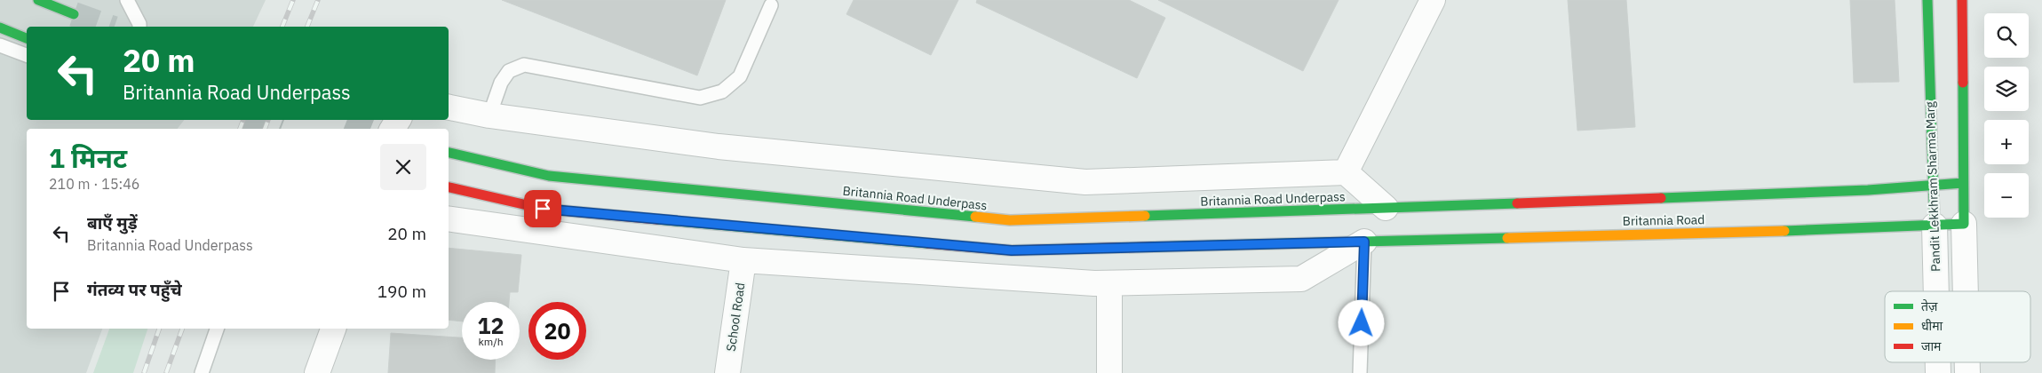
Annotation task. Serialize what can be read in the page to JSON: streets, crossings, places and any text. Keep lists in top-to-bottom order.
{
  "streets": {
    "main road": ["Pandit Lekkhram Sharma Marg", "Britannia Road Underpass", "Britannia Road"],
    "street": ["School Road"]
  },
  "crossings": [
    ["Pandit Lekkhram Sharma Marg", "Britannia Road"],
    ["Britannia Road Underpass", "Britannia Road"]
  ],
  "legend": ["तेज़", "धीमा", "जाम"],
  "page": {
    "map_buttons": ["+", "−"],
    "turn": ["20 m", "Britannia Road Underpass"],
    "heading": ["1 मिनट", "210 m · 15:46"],
    "list": [
      {
        "name": "बाएँ मुड़ें",
        "note": "Britannia Road Underpass",
        "value": "20 m"
      },
      {
        "name": "गंतव्य पर पहुँचे",
        "value": "190 m"
      }
    ],
    "speed": "12 km/h",
    "limit": "20"
  }
}
